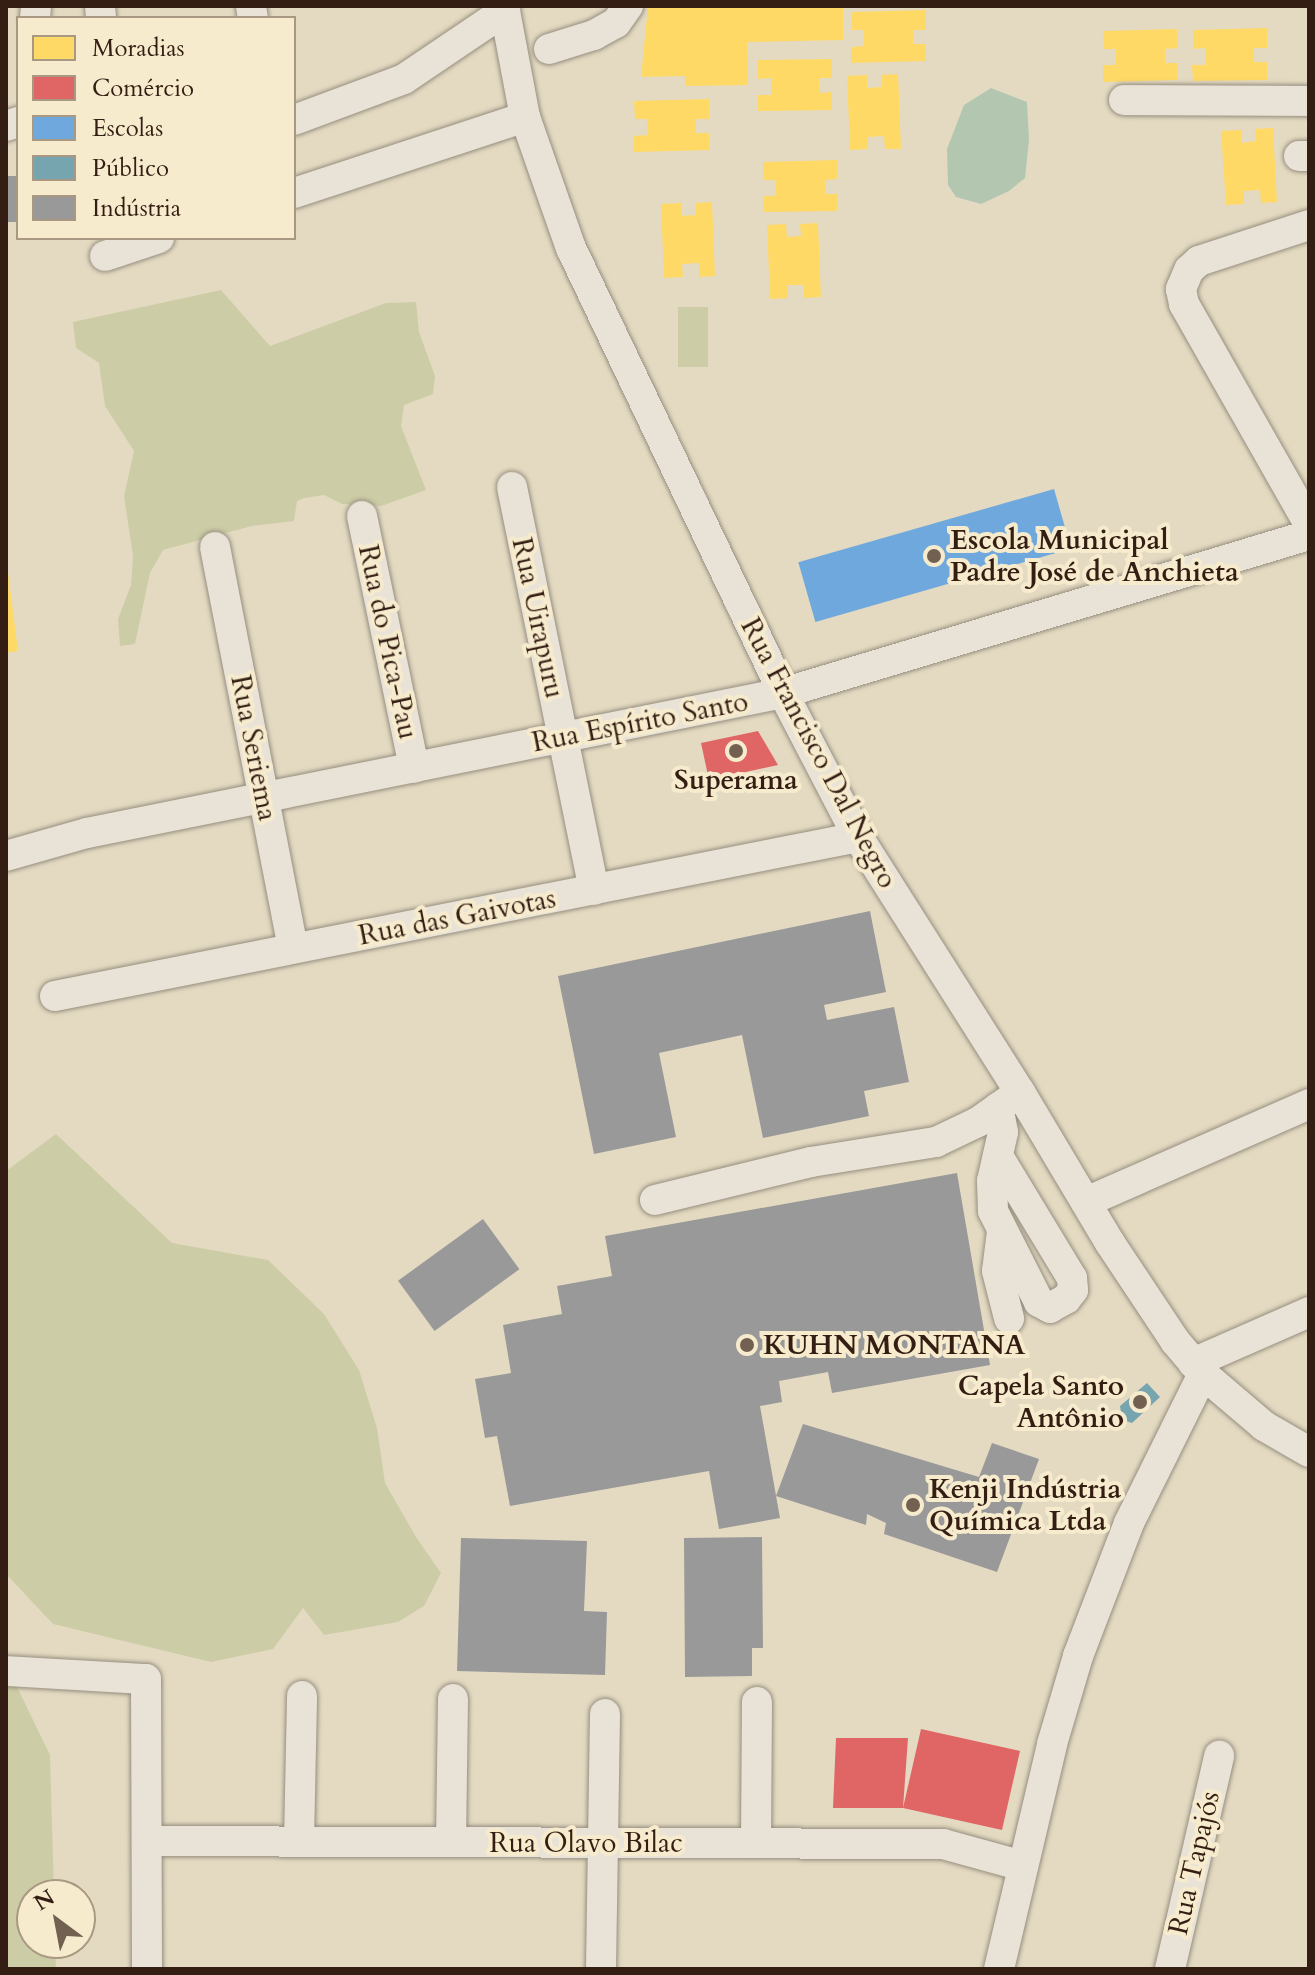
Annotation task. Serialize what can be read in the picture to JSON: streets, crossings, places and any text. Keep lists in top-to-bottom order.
{
  "streets": {
    "street": [
      "Rua Uirapuru",
      "Rua do Pica-Pau",
      "Rua Espírito Santo",
      "Rua Seriema",
      "Rua Francisco Dal Negro",
      "Rua das Gaivotas",
      "Rua Olavo Bilac",
      "Rua Tapajós"
    ]
  },
  "crossings": [
    ["Rua Uirapuru", "Rua Espírito Santo"],
    ["Rua Uirapuru", "Rua das Gaivotas"],
    ["Rua do Pica-Pau", "Rua Espírito Santo"],
    ["Rua Espírito Santo", "Rua Seriema"],
    ["Rua Espírito Santo", "Rua Francisco Dal Negro"],
    ["Rua Seriema", "Rua das Gaivotas"],
    ["Rua Francisco Dal Negro", "Rua das Gaivotas"]
  ],
  "places": [
    "Escola Municipal Padre José de Anchieta",
    "Superama",
    "KUHN MONTANA",
    "Capela Santo Antônio",
    "Kenji Indústria Química Ltda"
  ],
  "legend": [
    "Moradias",
    "Comércio",
    "Escolas",
    "Público",
    "Indústria"
  ],
  "north": "top left"
}
